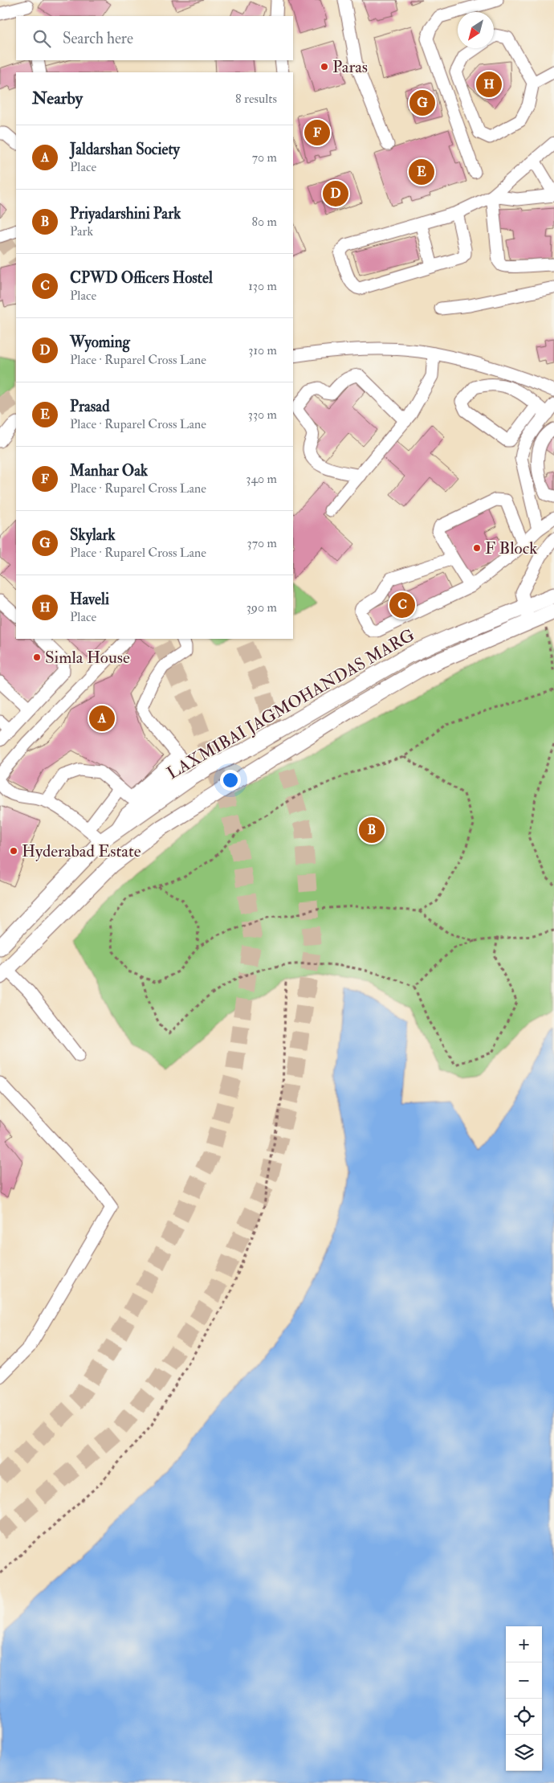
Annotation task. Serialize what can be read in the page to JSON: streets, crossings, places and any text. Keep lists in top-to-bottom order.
{
  "streets": {
    "main road": ["LAXMIBAI JAGMOHANDAS MARG"]
  },
  "places": [
    "Paras",
    "F Block",
    "Simla House",
    "Hyderabad Estate"
  ],
  "north": "bottom left",
  "page": {
    "search": "Search here",
    "pins": [
      "H",
      "G",
      "F",
      "E",
      "D",
      "C",
      "A",
      "B"
    ],
    "heading": ["Nearby", "8 results"],
    "list": [
      {
        "mark": "A",
        "name": "Jaldarshan Society",
        "note": "Place",
        "value": "70 m"
      },
      {
        "mark": "B",
        "name": "Priyadarshini Park",
        "note": "Park",
        "value": "80 m"
      },
      {
        "mark": "C",
        "name": "CPWD Officers Hostel",
        "note": "Place",
        "value": "130 m"
      },
      {
        "mark": "D",
        "name": "Wyoming",
        "note": "Place · Ruparel Cross Lane",
        "value": "310 m"
      },
      {
        "mark": "E",
        "name": "Prasad",
        "note": "Place · Ruparel Cross Lane",
        "value": "330 m"
      },
      {
        "mark": "F",
        "name": "Manhar Oak",
        "note": "Place · Ruparel Cross Lane",
        "value": "340 m"
      },
      {
        "mark": "G",
        "name": "Skylark",
        "note": "Place · Ruparel Cross Lane",
        "value": "370 m"
      },
      {
        "mark": "H",
        "name": "Haveli",
        "note": "Place",
        "value": "390 m"
      }
    ],
    "map_buttons": ["+", "−"]
  }
}
